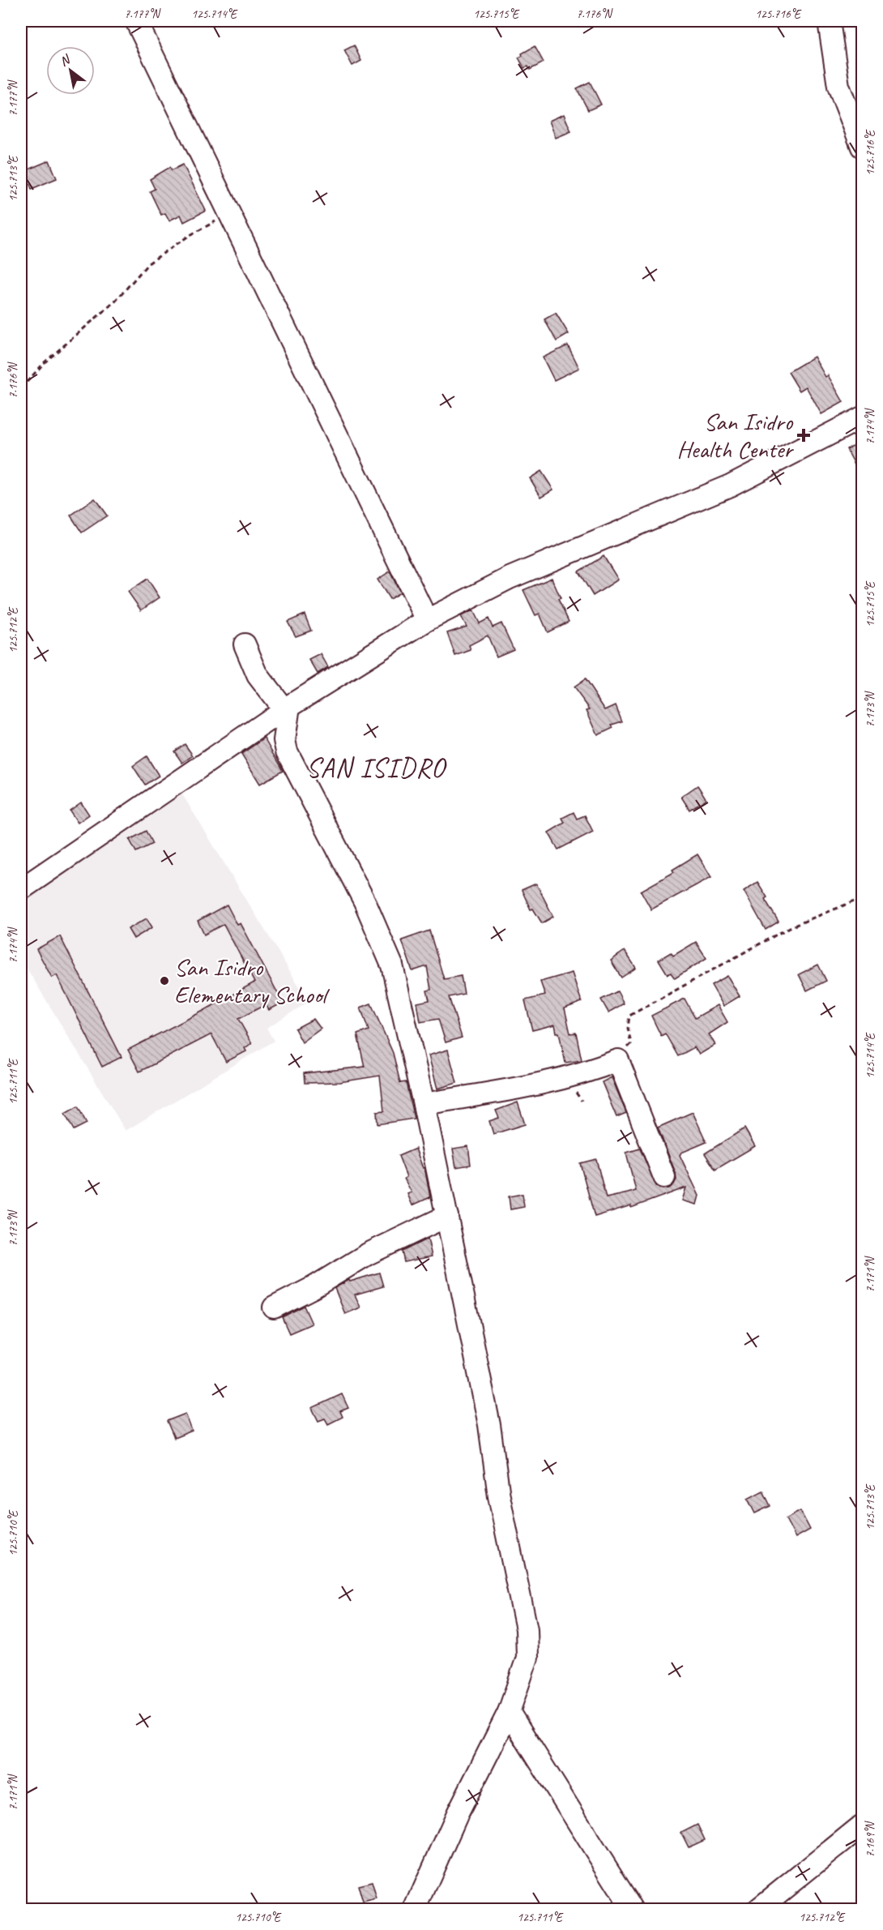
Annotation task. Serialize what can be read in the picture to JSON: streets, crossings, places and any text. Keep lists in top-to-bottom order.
{
  "districts": ["SAN ISIDRO"],
  "places": {
    "health": ["San Isidro Health Center"],
    "other": ["San Isidro Elementary School"]
  },
  "north": "top left",
  "coordinates": [
    "7.177°N",
    "125.714°E",
    "125.715°E",
    "7.176°N",
    "125.716°E",
    "125.713°E",
    "7.174°N",
    "125.712°E",
    "7.173°N",
    "125.711°E",
    "7.171°N",
    "125.710°E",
    "7.169°N"
  ]
}
